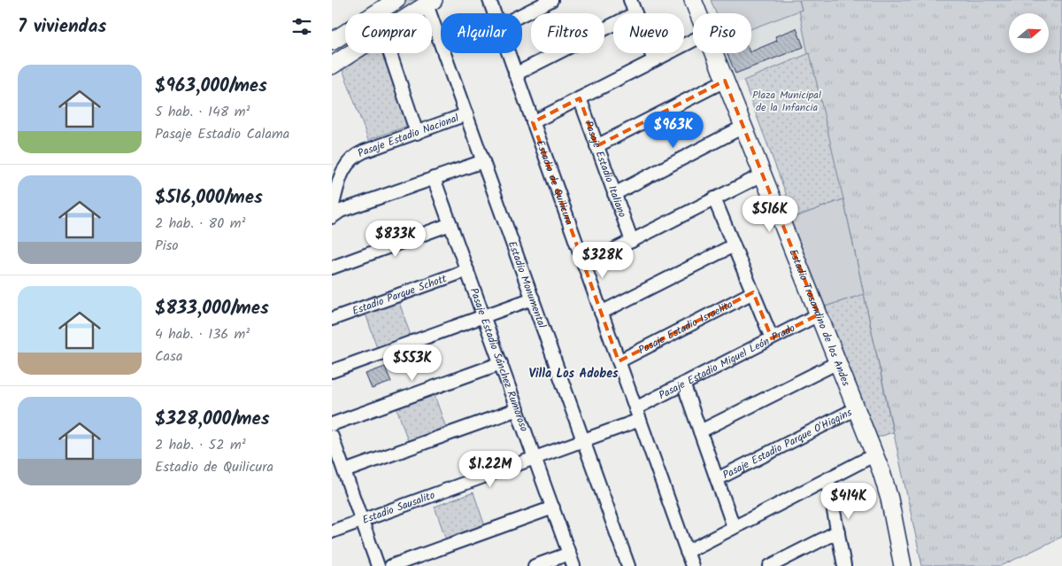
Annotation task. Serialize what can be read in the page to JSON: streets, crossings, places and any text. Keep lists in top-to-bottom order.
{
  "streets": {
    "street": [
      "Pasaje Estadio Nacional",
      "Pasaje Estadio Italiano",
      "Estadio de Quilicura",
      "Estadio Monumental",
      "Estadio Parque Schott",
      "Estadio Trasandino de los Andes",
      "Pasaje Estadio Israelita",
      "Pasaje Estadio Sánchez Rumoroso",
      "Pasaje Estadio Miguel León Prado",
      "Pasaje Estadio Parque O'Higgins",
      "Estadio Sausalito"
    ]
  },
  "crossings": [
    ["Pasaje Estadio Nacional", "Estadio Monumental"],
    ["Estadio de Quilicura", "Pasaje Estadio Israelita"],
    ["Estadio de Quilicura", "Pasaje Estadio Miguel León Prado"],
    ["Estadio de Quilicura", "Estadio Sausalito"],
    ["Estadio Monumental", "Estadio Sausalito"],
    ["Estadio Parque Schott", "Pasaje Estadio Sánchez Rumoroso"],
    ["Estadio Trasandino de los Andes", "Pasaje Estadio Miguel León Prado"],
    ["Estadio Trasandino de los Andes", "Pasaje Estadio Parque O'Higgins"],
    ["Pasaje Estadio Sánchez Rumoroso", "Estadio Sausalito"]
  ],
  "districts": ["Villa Los Adobes"],
  "parks": ["Plaza Municipal de la Infancia"],
  "north": "right",
  "page": {
    "heading": "7 viviendas",
    "chip": [
      "Comprar",
      "Alquilar",
      "Filtros",
      "Nuevo",
      "Piso"
    ],
    "list": [
      {
        "name": "$963,000/mes",
        "note": "5 hab. · 148 m² · Pasaje Estadio Calama"
      },
      {
        "name": "$516,000/mes",
        "note": "2 hab. · 80 m² · Piso"
      },
      {
        "name": "$833,000/mes",
        "note": "4 hab. · 136 m² · Casa"
      },
      {
        "name": "$328,000/mes",
        "note": "2 hab. · 52 m² · Estadio de Quilicura"
      }
    ],
    "price": [
      "$963K",
      "$516K",
      "$833K",
      "$328K",
      "$553K",
      "$1.22M",
      "$414K"
    ]
  }
}
